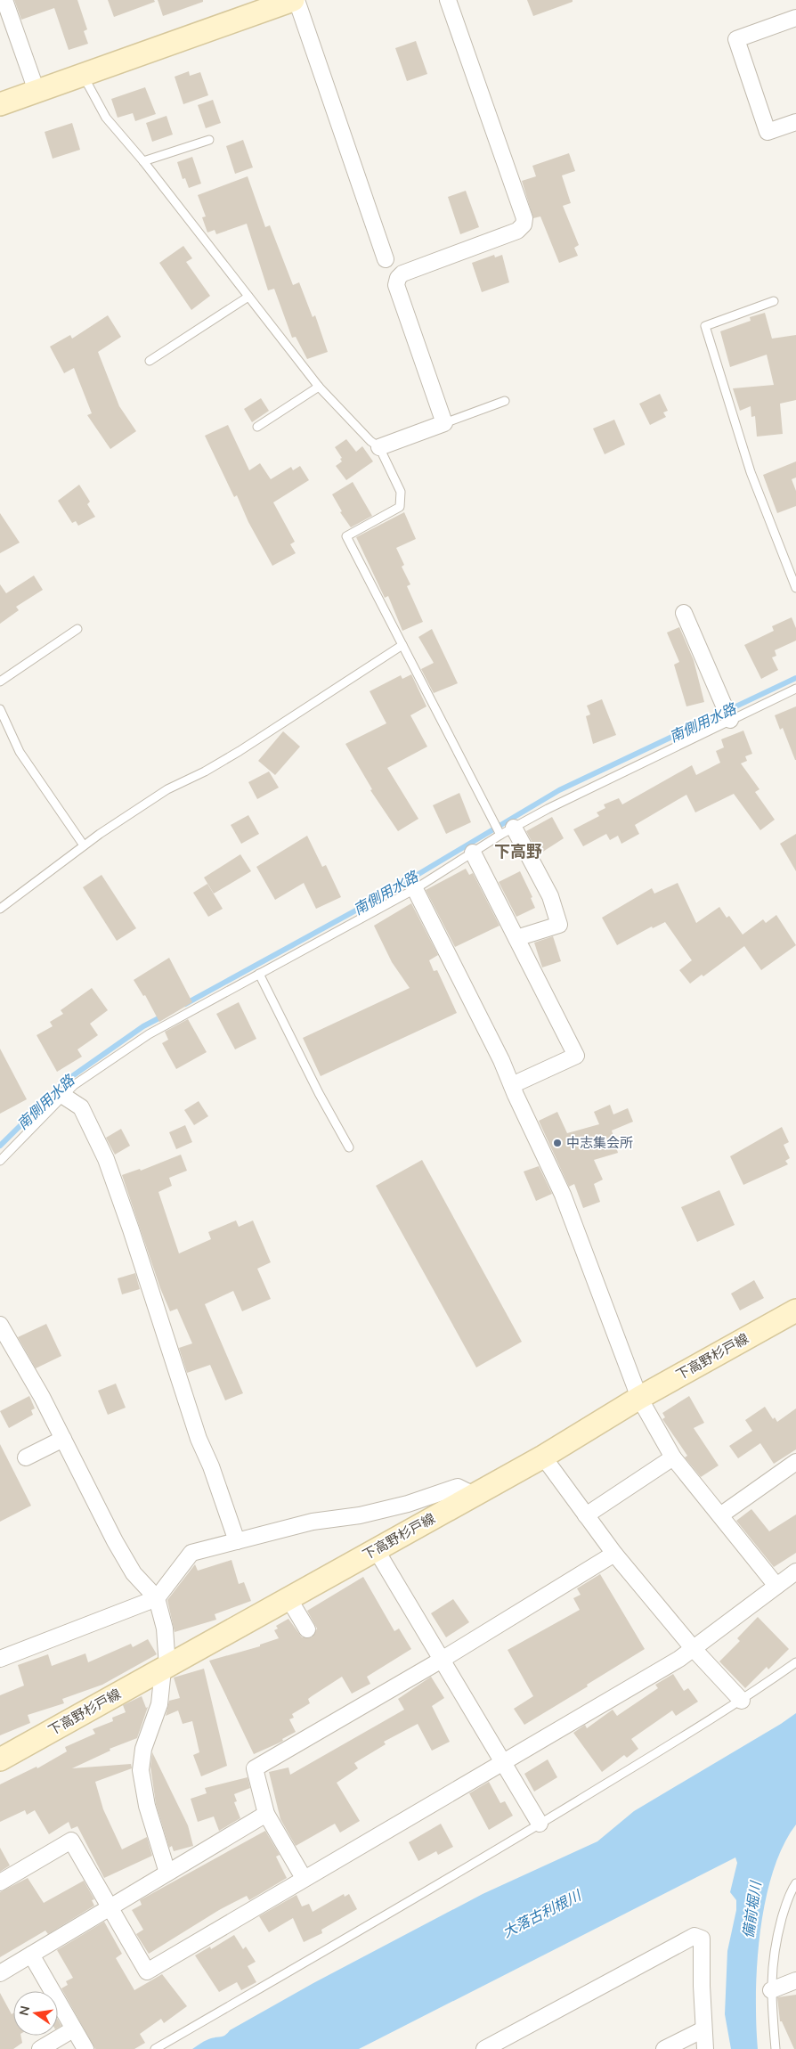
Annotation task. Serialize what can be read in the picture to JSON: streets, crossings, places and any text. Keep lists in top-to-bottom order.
{
  "streets": {
    "main road": ["下高野杉戸線"]
  },
  "districts": ["下高野"],
  "water": ["南側用水路", "備前堀川", "大落古利根川"],
  "places": ["中志集会所"],
  "north": "left"
}
